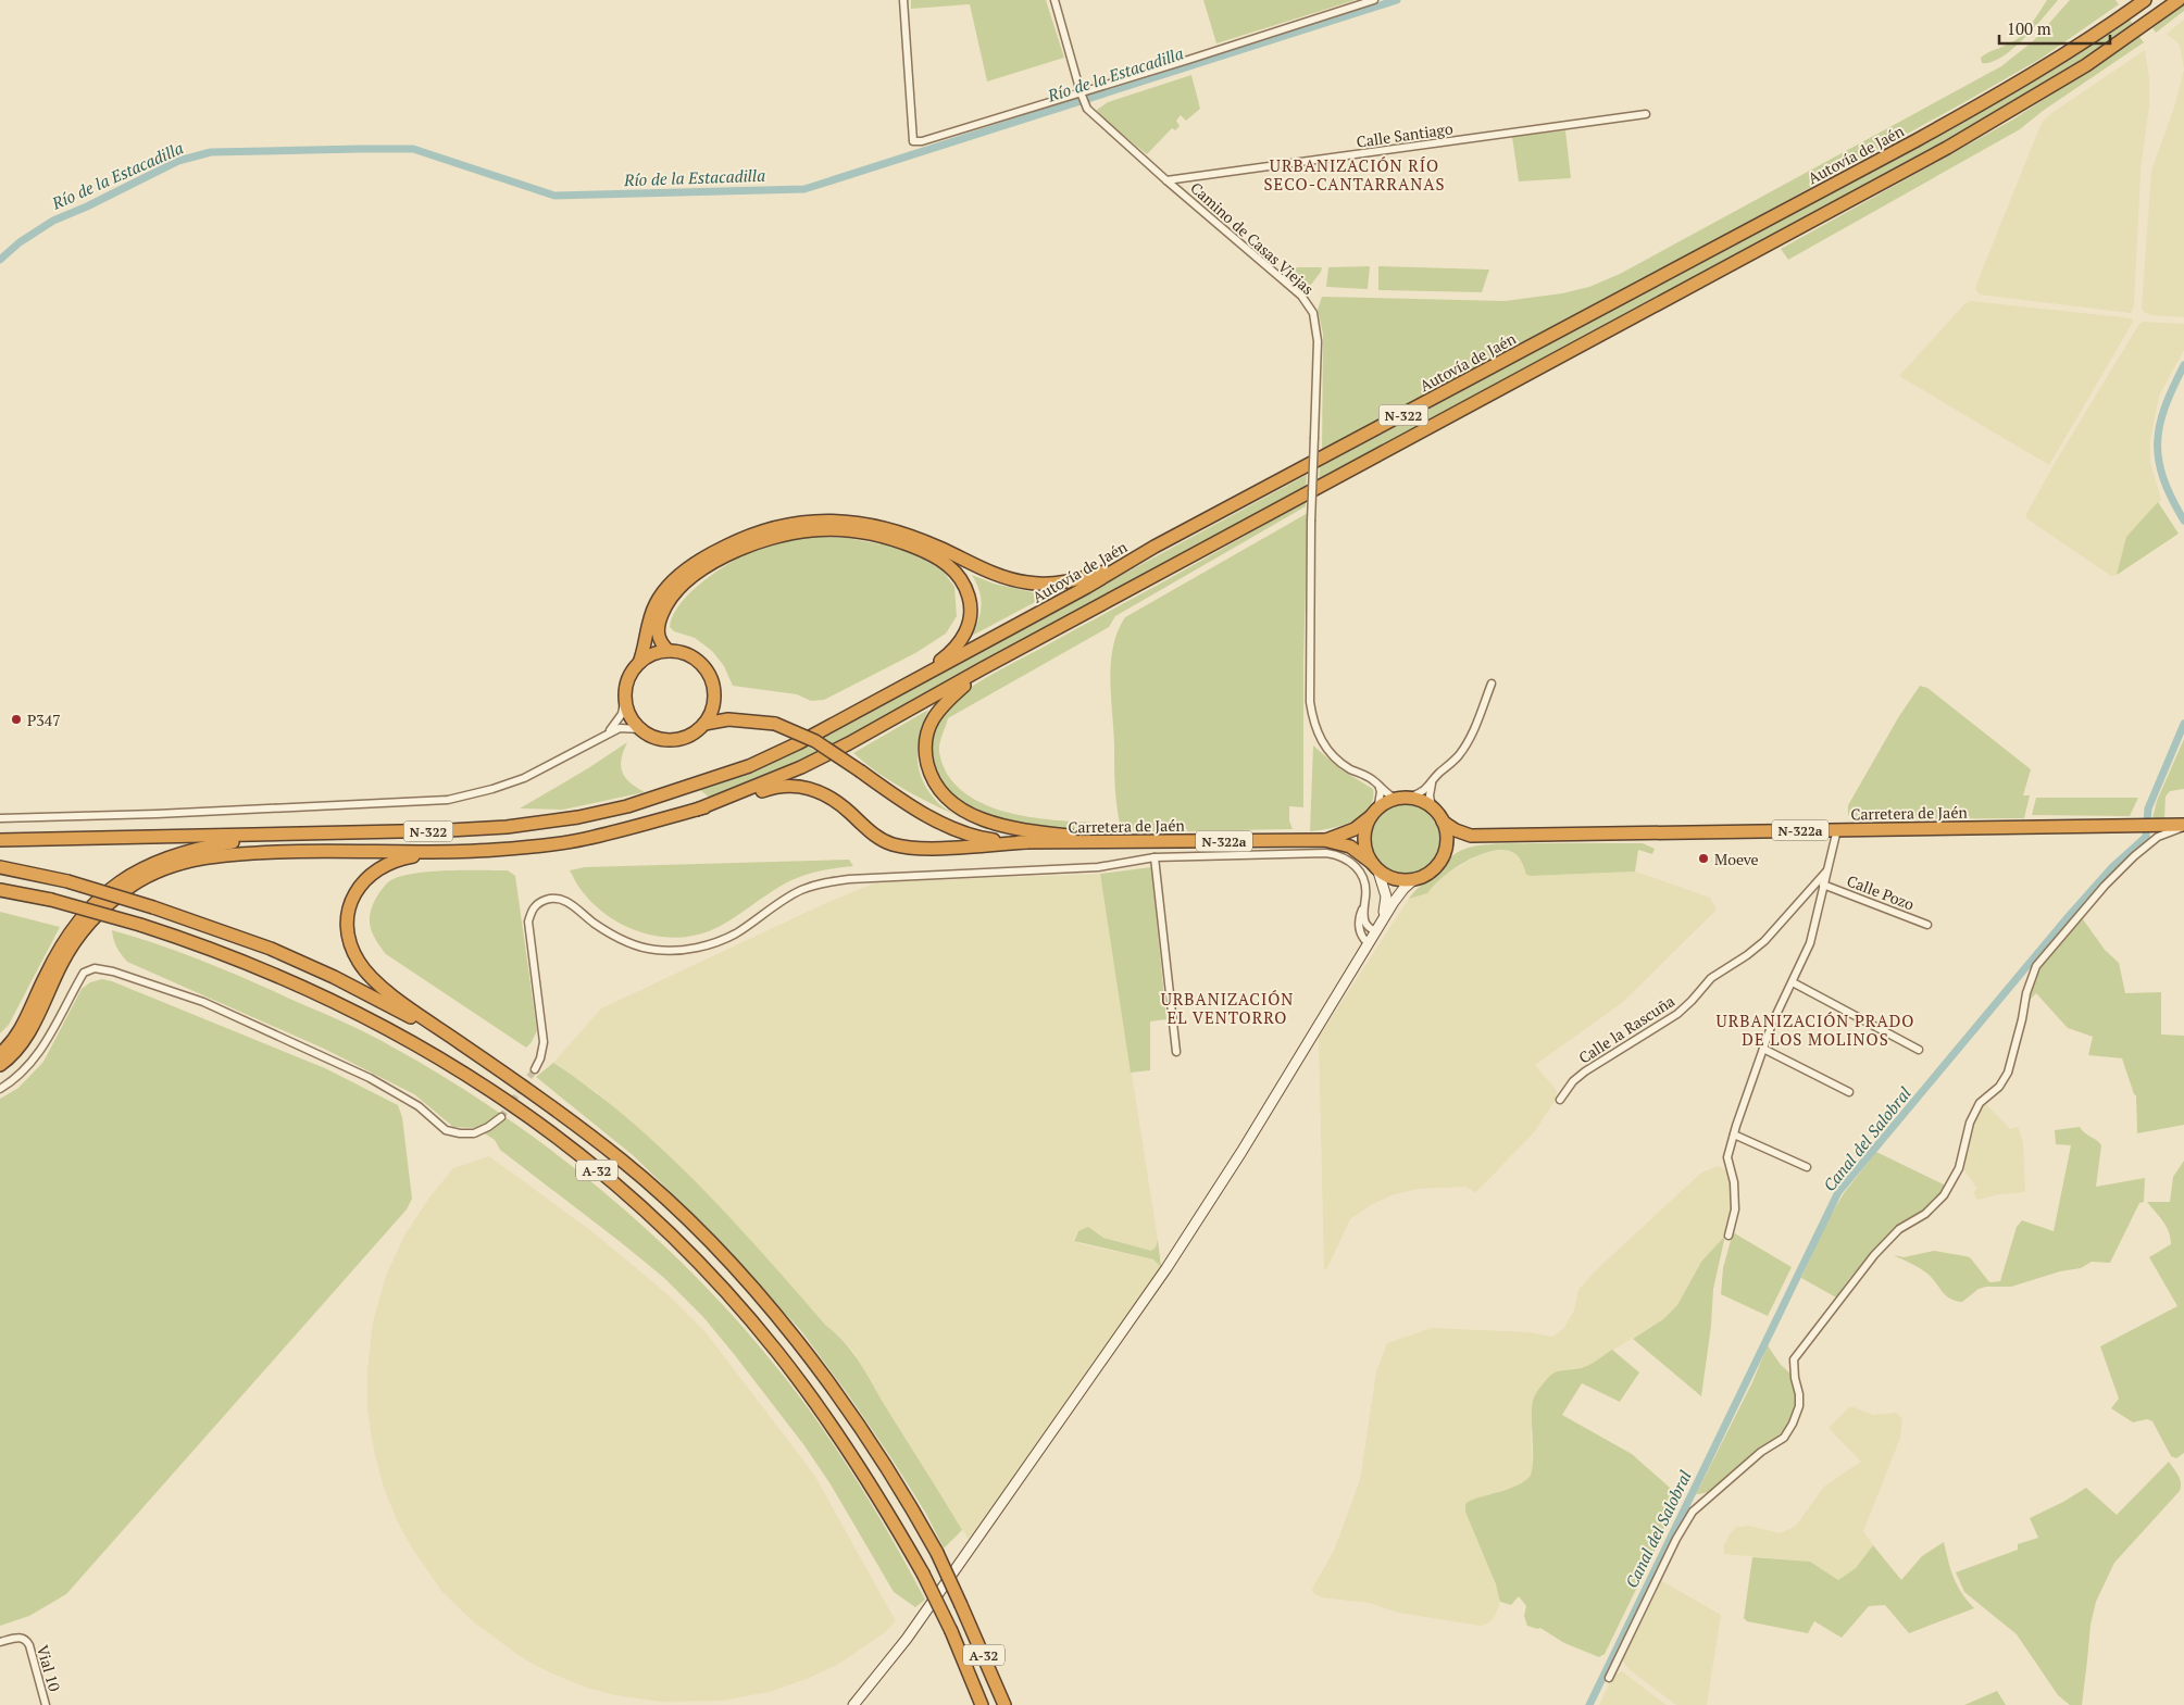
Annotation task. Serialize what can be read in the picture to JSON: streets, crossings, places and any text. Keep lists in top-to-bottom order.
{
  "streets": {
    "highway": [
      "Autovía de Jaén",
      "N-322",
      "Carretera de Jaén",
      "N-322a",
      "A-32"
    ],
    "street": [
      "Calle Santiago",
      "Camino de Casas Viejas",
      "Calle Pozo",
      "Calle la Rascuña",
      "Vial 10"
    ]
  },
  "crossings": [
    ["Calle Santiago", "Camino de Casas Viejas"],
    ["Autovía de Jaén", "N-322"],
    ["Camino de Casas Viejas", "Carretera de Jaén"],
    ["Camino de Casas Viejas", "N-322a"],
    ["Carretera de Jaén", "N-322a"]
  ],
  "districts": ["URBANIZACIÓN RÍO SECO-CANTARRANAS", "URBANIZACIÓN EL VENTORRO", "URBANIZACIÓN PRADO DE LOS MOLINOS"],
  "water": ["Río de la Estacadilla", "Canal del Salobral"],
  "places": ["P347", "Moeve"],
  "scale_bar": "100 m"
}
